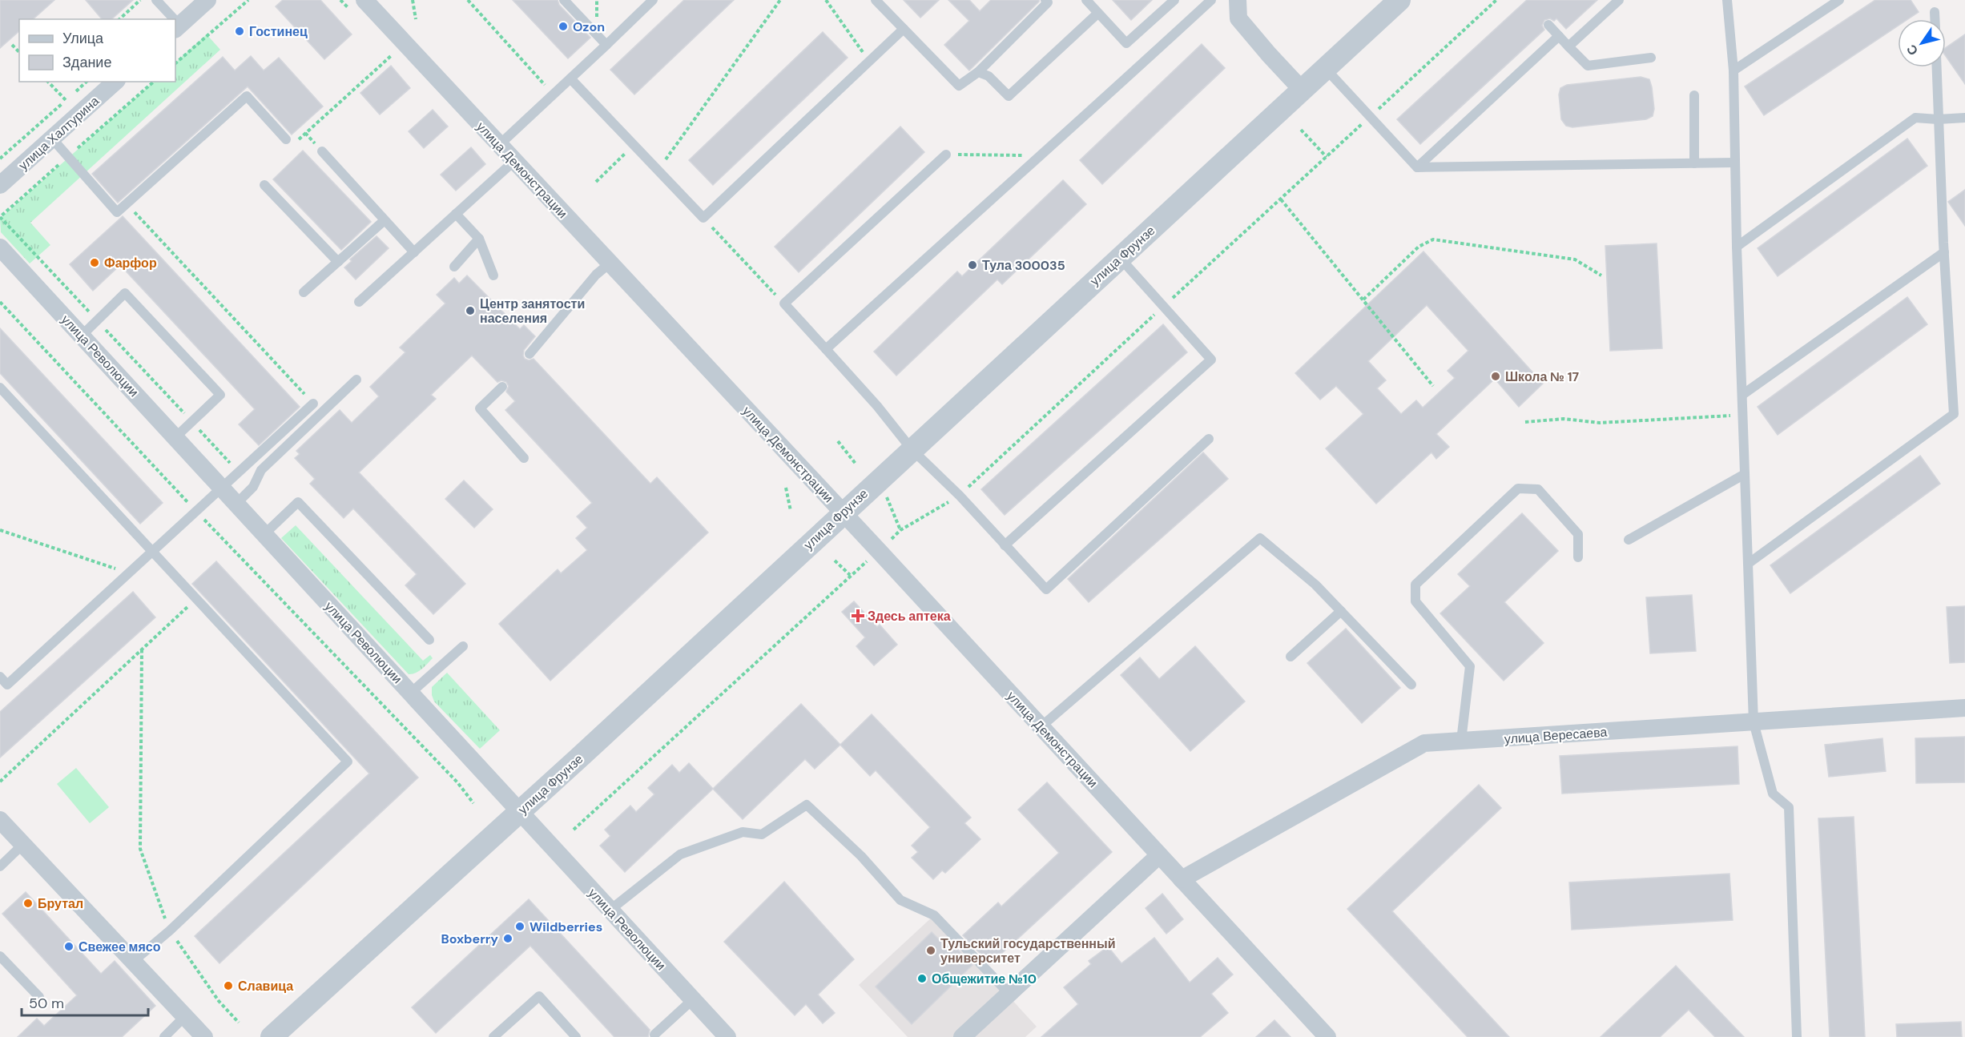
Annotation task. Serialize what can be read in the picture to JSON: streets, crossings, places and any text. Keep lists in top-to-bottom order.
{
  "streets": {
    "street": [
      "улица Халтурина",
      "улица Демонстрации",
      "улица Фрунзе",
      "улица Революции",
      "улица Вересаева"
    ]
  },
  "crossings": [
    ["улица Демонстрации", "улица Фрунзе"],
    ["улица Демонстрации", "улица Вересаева"],
    ["улица Фрунзе", "улица Революции"]
  ],
  "places": {
    "other": [
      "Ozon",
      "Гостинец",
      "Фарфор",
      "Тула 300035",
      "Центр занятости населения",
      "Школа № 17",
      "Брутал",
      "Wildberries",
      "Boxberry",
      "Свежее мясо",
      "Тульский государственный университет",
      "Общежитие №10",
      "Славица"
    ],
    "health": ["Здесь аптека"]
  },
  "legend": ["Улица", "Здание"],
  "scale_bar": "50 m",
  "north": "bottom left"
}
